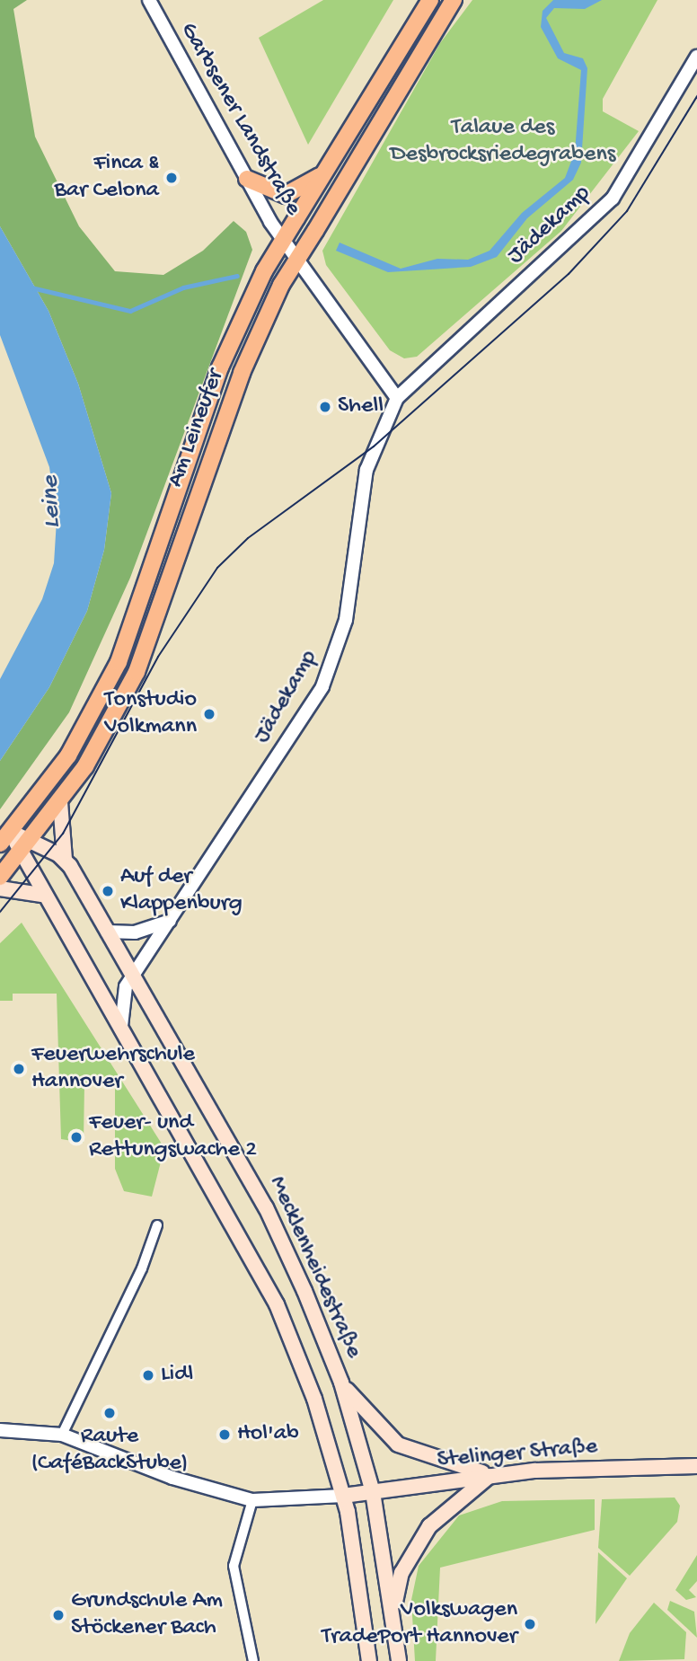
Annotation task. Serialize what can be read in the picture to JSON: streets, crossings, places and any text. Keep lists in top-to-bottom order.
{
  "streets": {
    "main road": ["Am Leineufer", "Mecklenheidestraße", "Stelinger Straße"],
    "street": ["Garbsener Landstraße", "Jädekamp"]
  },
  "crossings": [
    ["Garbsener Landstraße", "Am Leineufer"],
    ["Jädekamp", "Mecklenheidestraße"],
    ["Am Leineufer", "Mecklenheidestraße"],
    ["Mecklenheidestraße", "Stelinger Straße"]
  ],
  "water": ["Leine"],
  "parks": ["Talaue des Desbrocksriedegrabens"],
  "places": [
    "Finca & Bar Celona",
    "Shell",
    "Tonstudio Volkmann",
    "Auf der Klappenburg",
    "Feuerwehrschule Hannover",
    "Feuer- und Rettungswache 2",
    "Lidl",
    "Raute (CaféBackStube)",
    "Hol'ab",
    "Grundschule Am Stöckener Bach",
    "Volkswagen TradePort Hannover"
  ]
}
